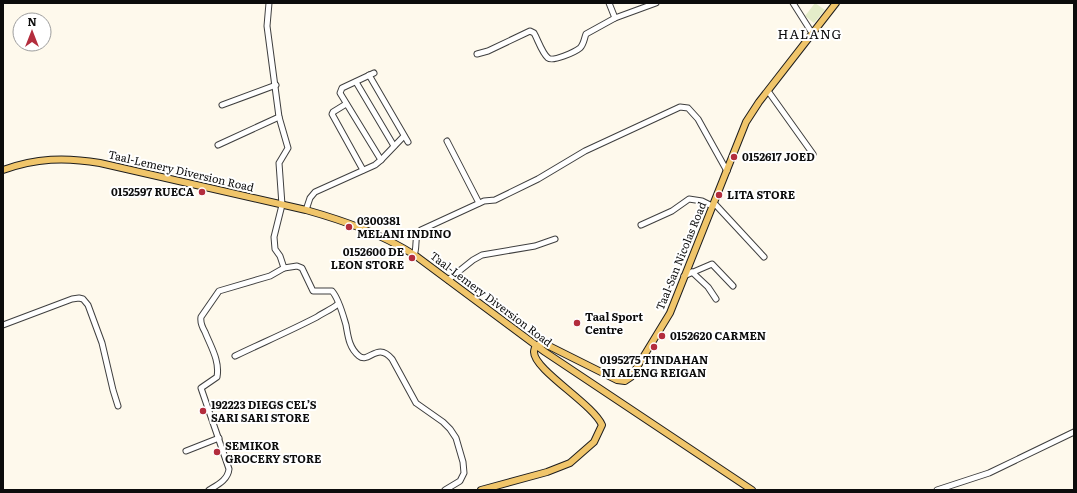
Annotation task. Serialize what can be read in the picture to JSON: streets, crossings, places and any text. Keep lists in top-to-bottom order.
{
  "streets": {
    "main road": ["Taal-Lemery Diversion Road", "Taal-San Nicolas Road"]
  },
  "crossings": [
    ["Taal-Lemery Diversion Road", "Taal-San Nicolas Road"]
  ],
  "districts": ["HALANG"],
  "places": [
    "0152617 JOED",
    "0152597 RUECA",
    "LITA STORE",
    "0300381 MELANI INDINO",
    "0152600 DE LEON STORE",
    "Taal Sport Centre",
    "0152620 CARMEN",
    "0195275 TINDAHAN NI ALENG REIGAN",
    "192223 DIEGS CEL’S SARI SARI STORE",
    "SEMIKOR GROCERY STORE"
  ],
  "north": "top"
}
